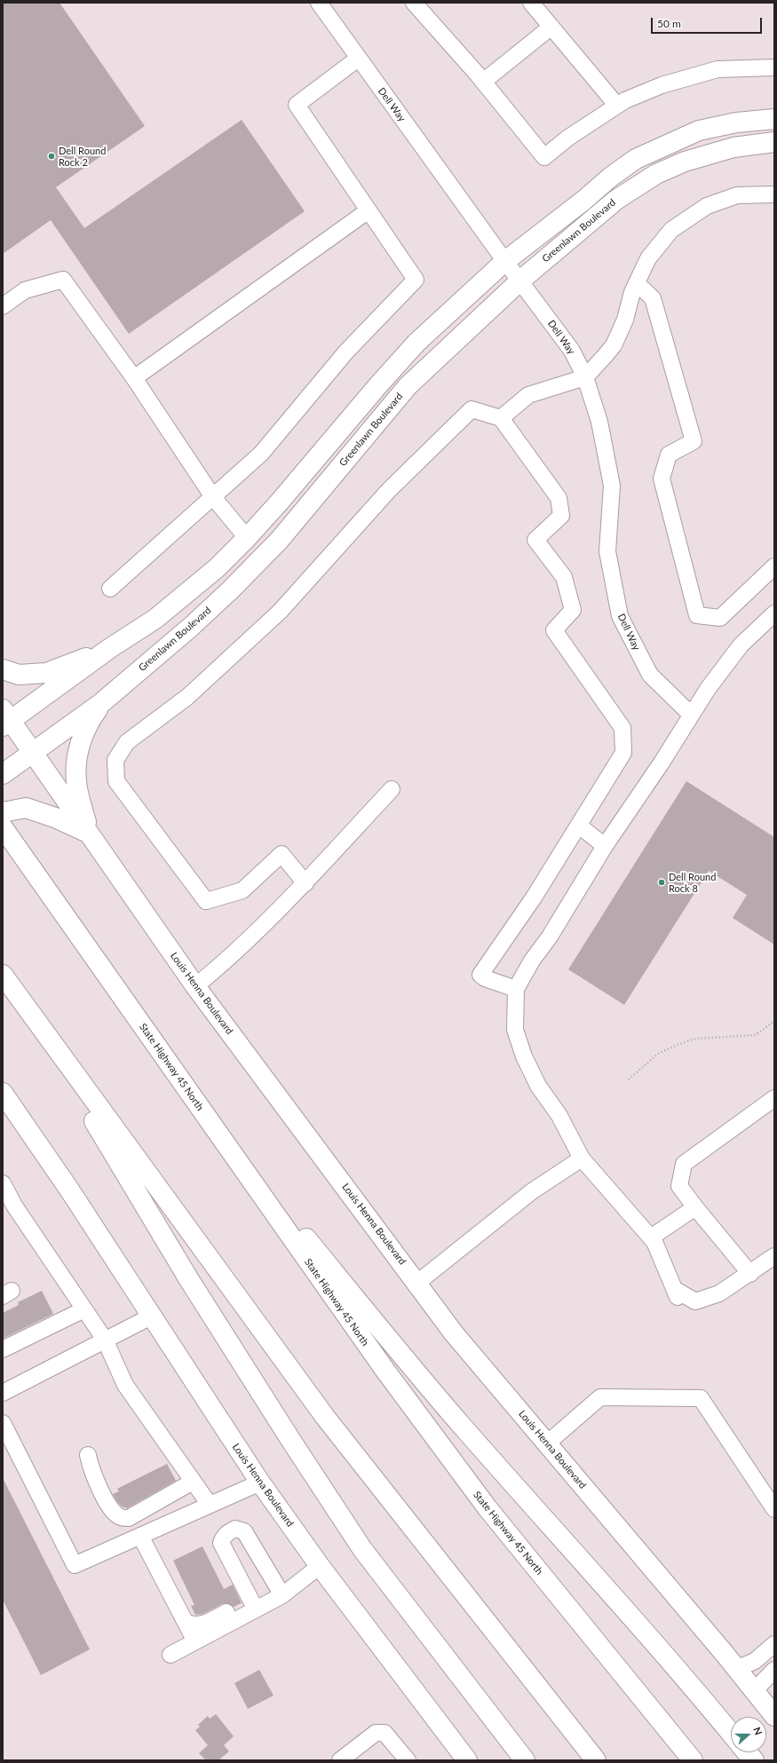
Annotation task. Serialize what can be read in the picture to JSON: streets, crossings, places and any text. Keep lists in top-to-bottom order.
{
  "streets": {
    "main road": ["Greenlawn Boulevard", "Louis Henna Boulevard", "State Highway 45 North"],
    "street": ["Dell Way"]
  },
  "crossings": [
    ["Dell Way", "Greenlawn Boulevard"],
    ["Greenlawn Boulevard", "Louis Henna Boulevard"]
  ],
  "places": ["Dell Round Rock 2", "Dell Round Rock 8"],
  "scale_bar": "50 m",
  "north": "right"
}
